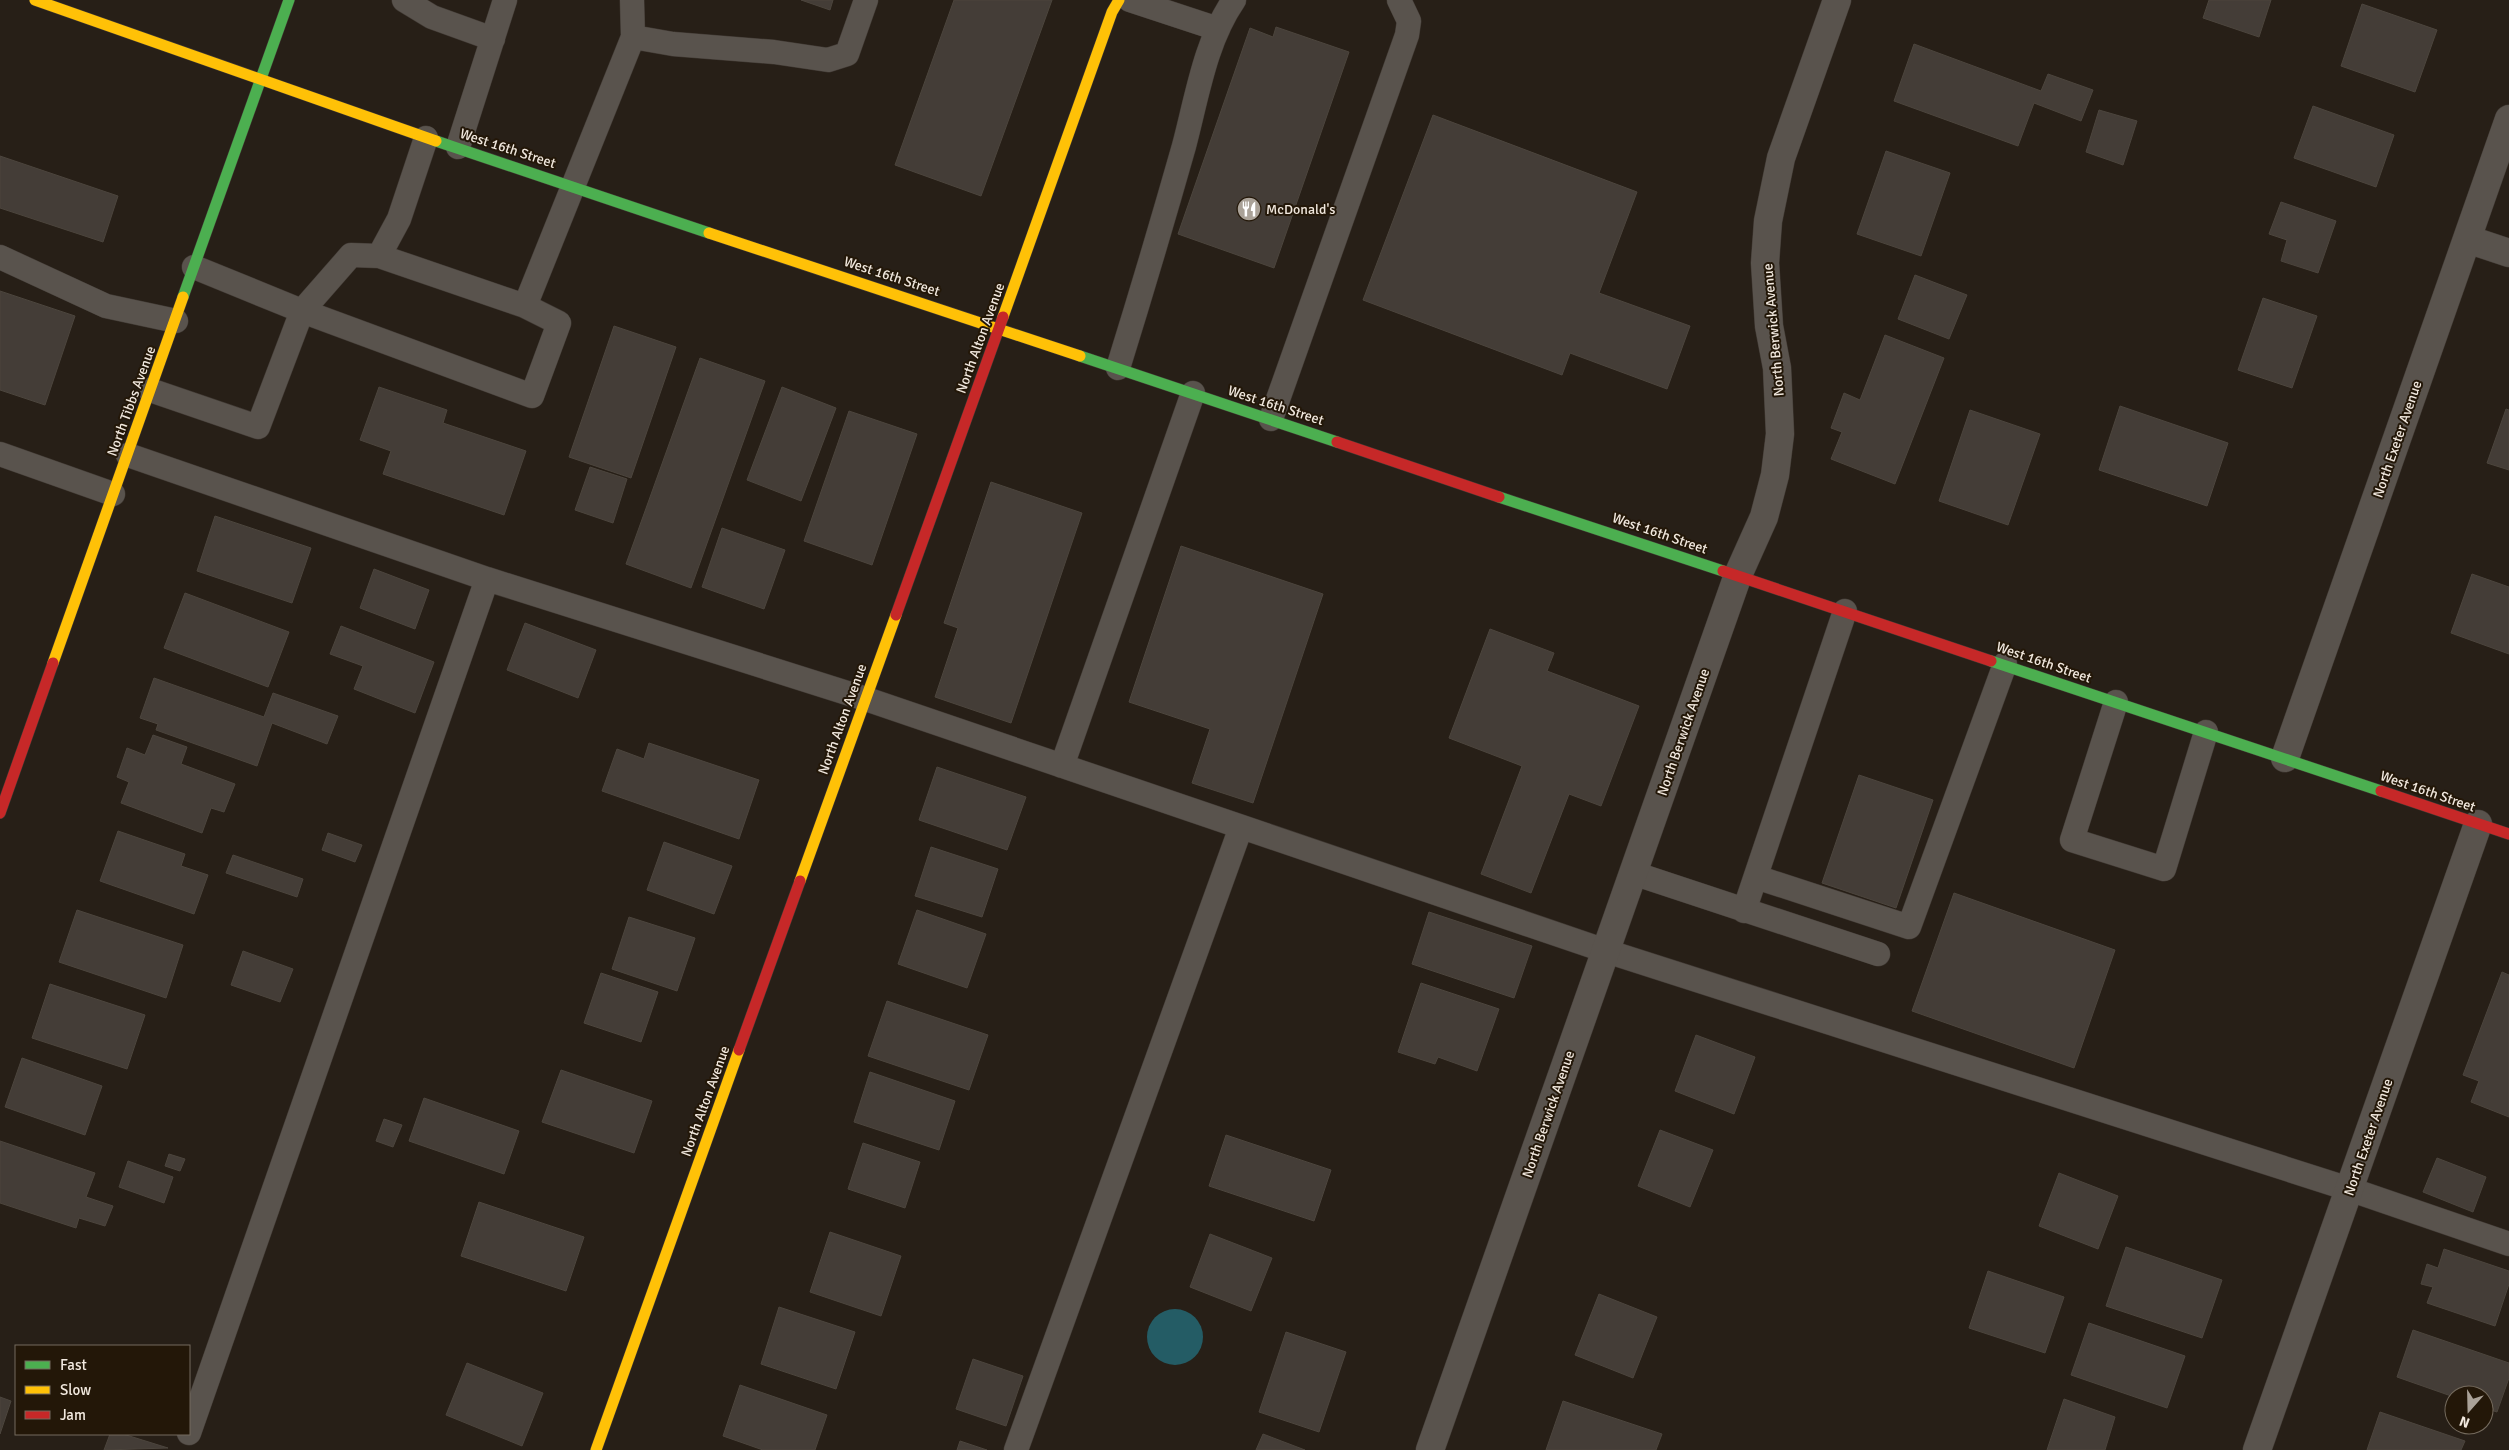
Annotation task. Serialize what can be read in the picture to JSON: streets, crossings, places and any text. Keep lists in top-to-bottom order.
{
  "streets": {
    "main road": ["West 16th Street", "North Alton Avenue", "North Tibbs Avenue"],
    "street": ["North Berwick Avenue", "North Exeter Avenue"]
  },
  "crossings": [
    ["West 16th Street", "North Berwick Avenue"],
    ["West 16th Street", "North Alton Avenue"],
    ["West 16th Street", "North Tibbs Avenue"],
    ["West 16th Street", "North Exeter Avenue"]
  ],
  "places": {
    "restaurant": ["McDonald's"]
  },
  "legend": ["Fast", "Slow", "Jam"],
  "north": "bottom"
}
